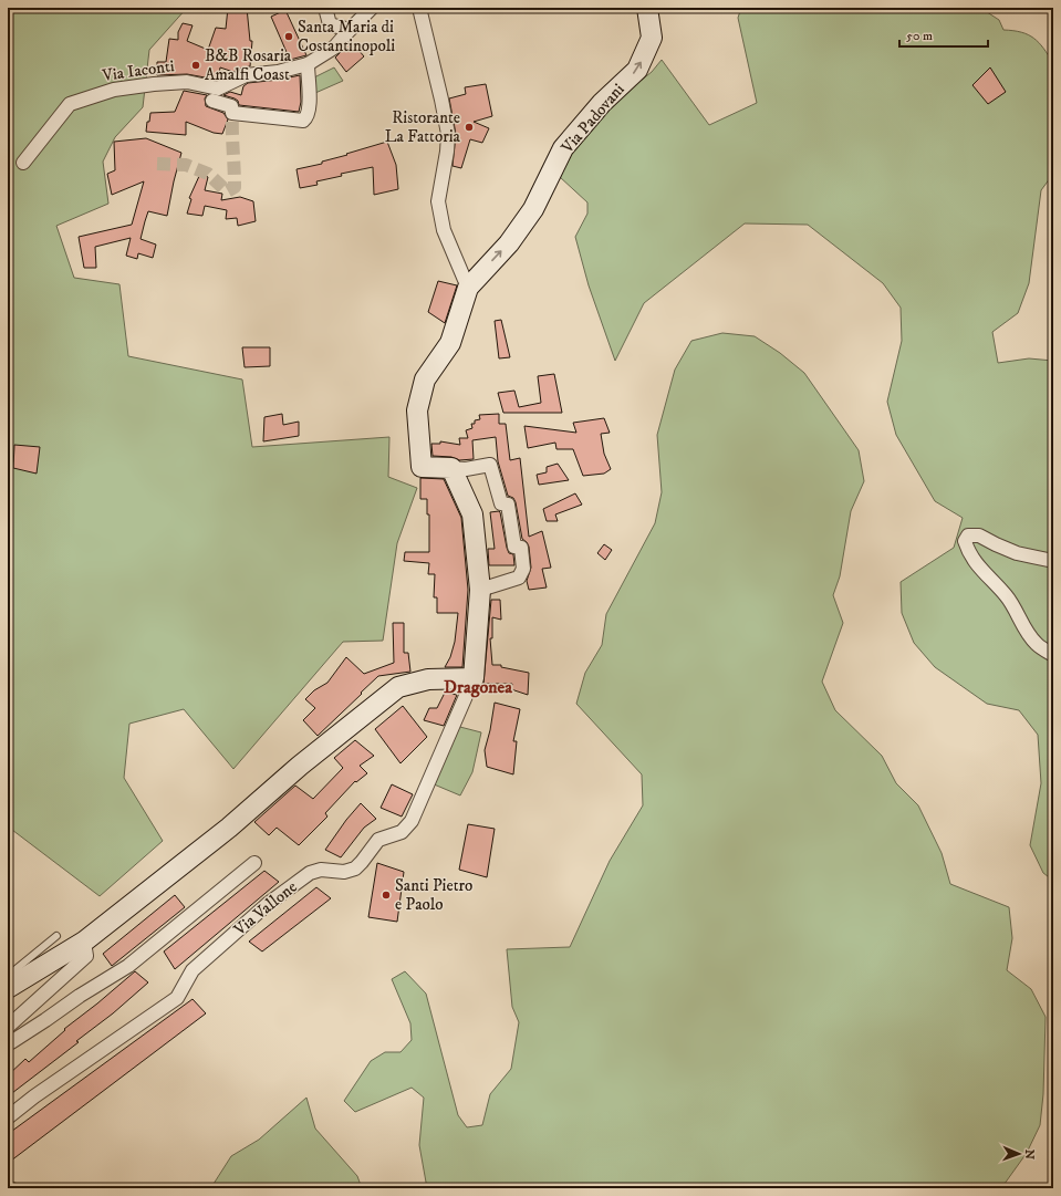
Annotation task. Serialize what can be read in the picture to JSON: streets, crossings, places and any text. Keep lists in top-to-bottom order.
{
  "streets": {
    "street": ["Via Iaconti", "Via Padovani", "Via Vallone"]
  },
  "one_way": ["Via Padovani"],
  "districts": ["Dragonea"],
  "places": [
    "Santa Maria di Costantinopoli",
    "B&B Rosaria Amalfi Coast",
    "Ristorante La Fattoria",
    "Santi Pietro e Paolo"
  ],
  "scale_bar": "50 m",
  "north": "right"
}
